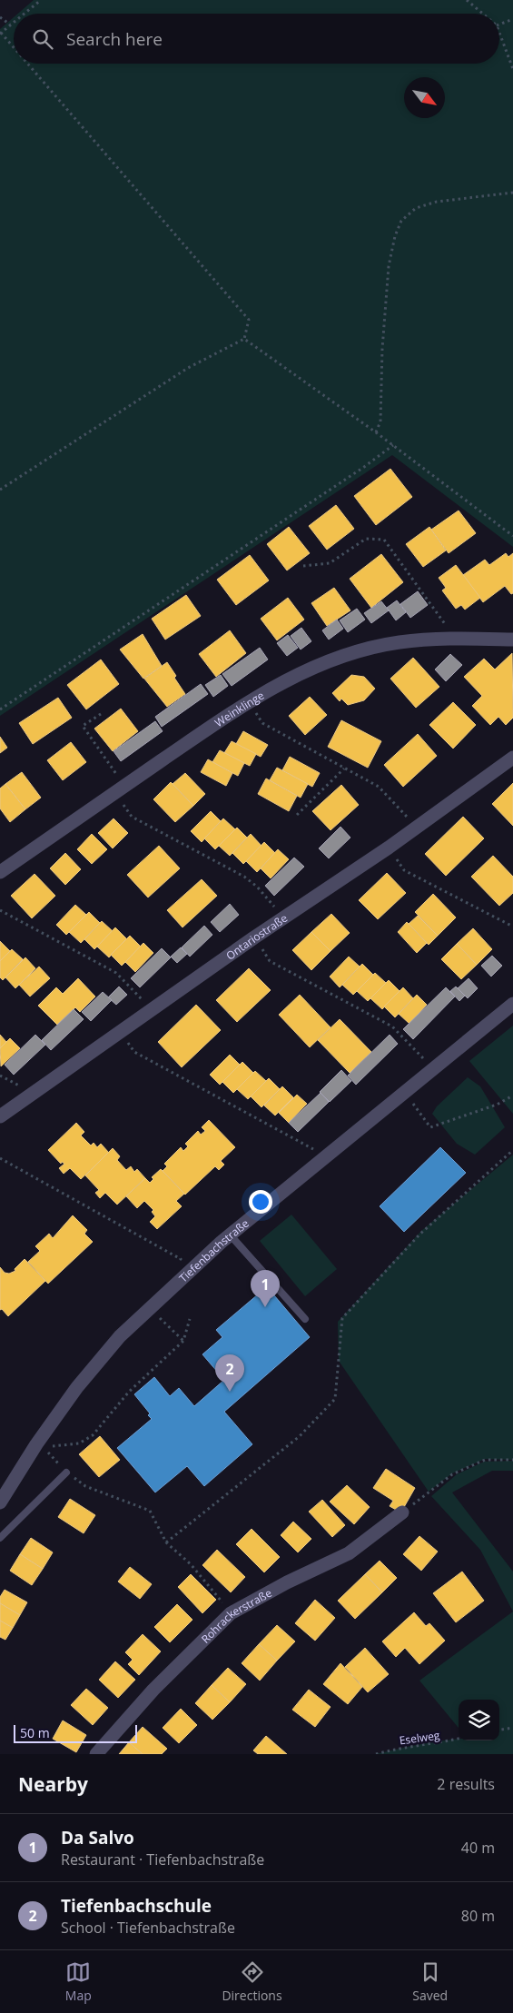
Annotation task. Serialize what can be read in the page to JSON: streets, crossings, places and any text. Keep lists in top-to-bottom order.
{
  "streets": {
    "street": [
      "Weinklinge",
      "Ontariostraße",
      "Tiefenbachstraße",
      "Rohrackerstraße"
    ],
    "path": ["Eselweg"]
  },
  "scale_bar": "50 m",
  "north": "bottom right",
  "page": {
    "search": "Search here",
    "pins": ["1", "2"],
    "scale": "50 m",
    "heading": ["Nearby", "2 results"],
    "list": [
      {
        "mark": "1",
        "name": "Da Salvo",
        "note": "Restaurant · Tiefenbachstraße",
        "value": "40 m"
      },
      {
        "mark": "2",
        "name": "Tiefenbachschule",
        "note": "School · Tiefenbachstraße",
        "value": "80 m"
      }
    ],
    "nav": ["Map", "Directions", "Saved"]
  }
}
